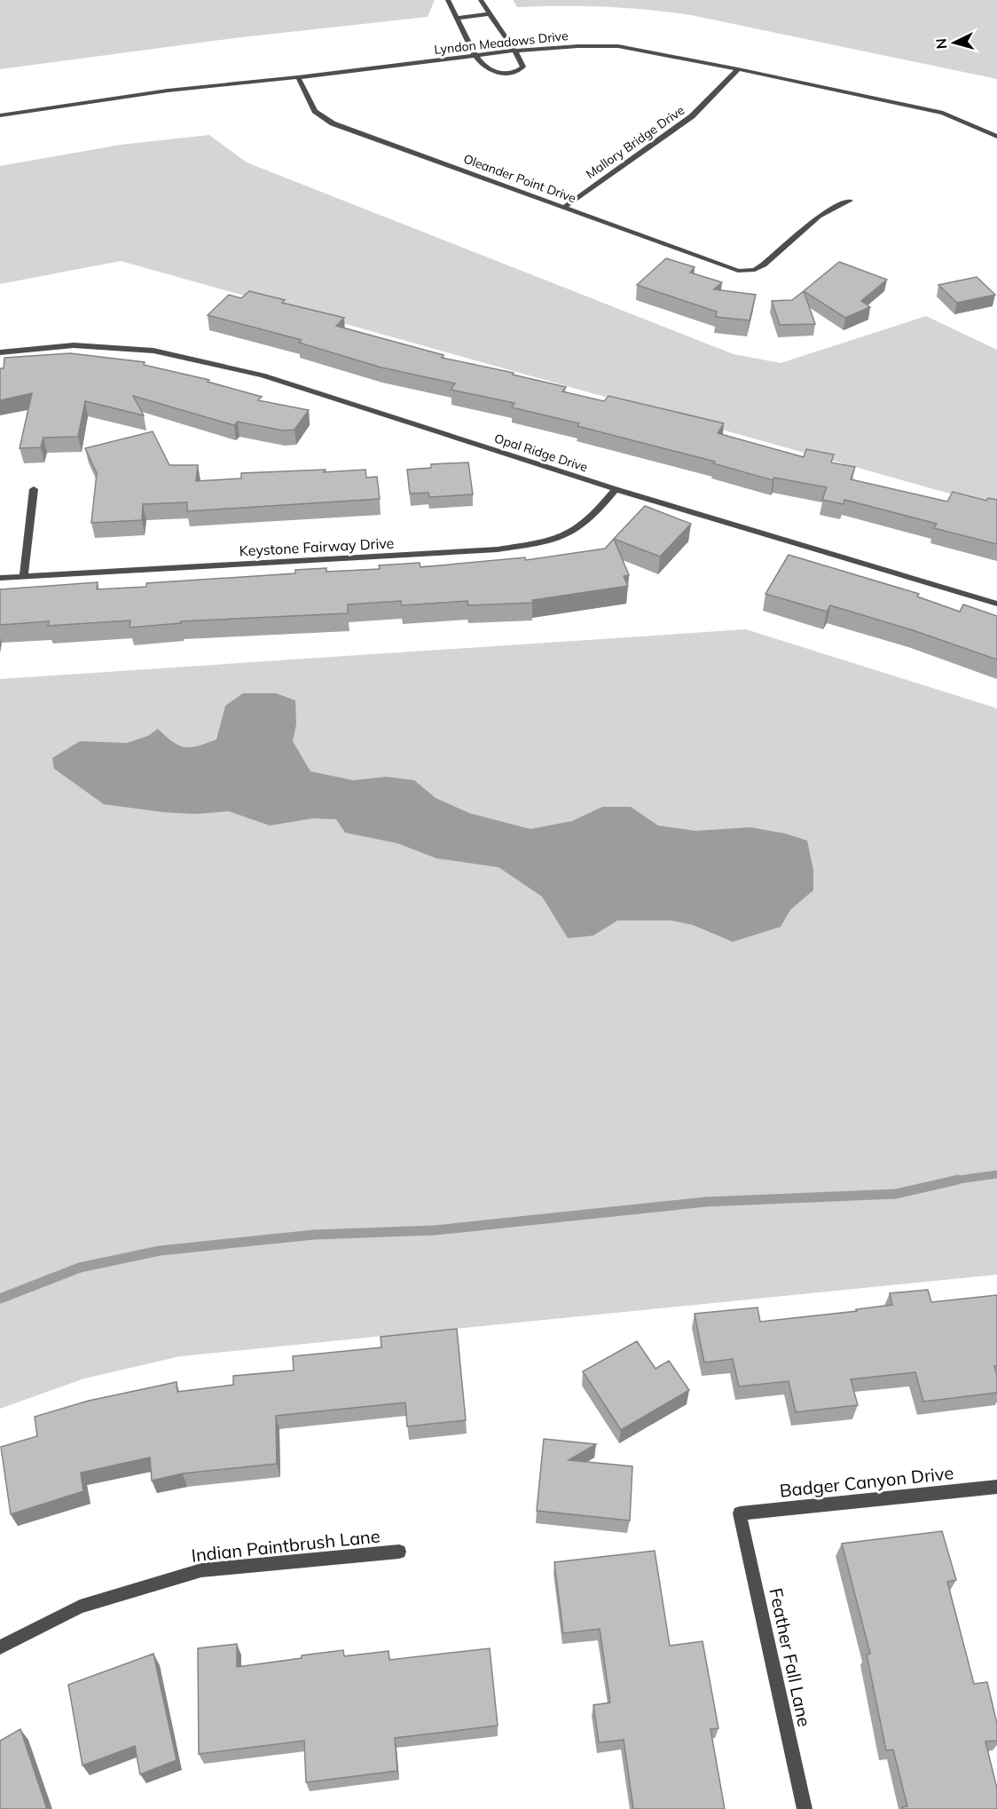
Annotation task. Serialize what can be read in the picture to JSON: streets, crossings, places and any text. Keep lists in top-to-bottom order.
{
  "streets": {
    "street": [
      "Lyndon Meadows Drive",
      "Mallory Bridge Drive",
      "Oleander Point Drive",
      "Opal Ridge Drive",
      "Keystone Fairway Drive",
      "Badger Canyon Drive",
      "Indian Paintbrush Lane",
      "Feather Fall Lane"
    ]
  },
  "crossings": [
    ["Lyndon Meadows Drive", "Mallory Bridge Drive"],
    ["Lyndon Meadows Drive", "Oleander Point Drive"],
    ["Mallory Bridge Drive", "Oleander Point Drive"],
    ["Opal Ridge Drive", "Keystone Fairway Drive"],
    ["Badger Canyon Drive", "Feather Fall Lane"]
  ],
  "north": "left"
}
